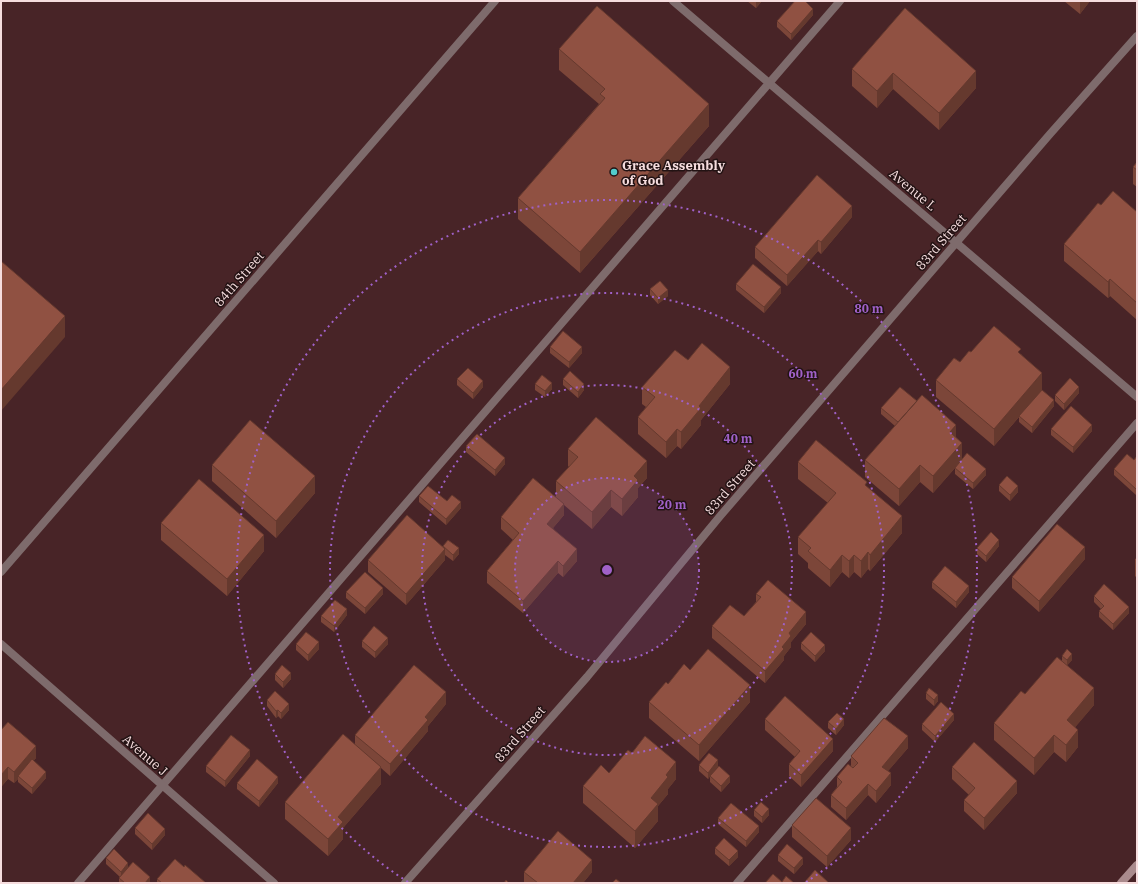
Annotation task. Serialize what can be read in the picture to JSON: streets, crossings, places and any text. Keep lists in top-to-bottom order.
{
  "streets": {
    "street": [
      "Avenue L",
      "83rd Street",
      "84th Street",
      "Avenue J"
    ]
  },
  "crossings": [
    ["Avenue L", "83rd Street"]
  ],
  "places": ["Grace Assembly of God"],
  "rings": [
    "80 m",
    "60 m",
    "40 m",
    "20 m"
  ]
}
